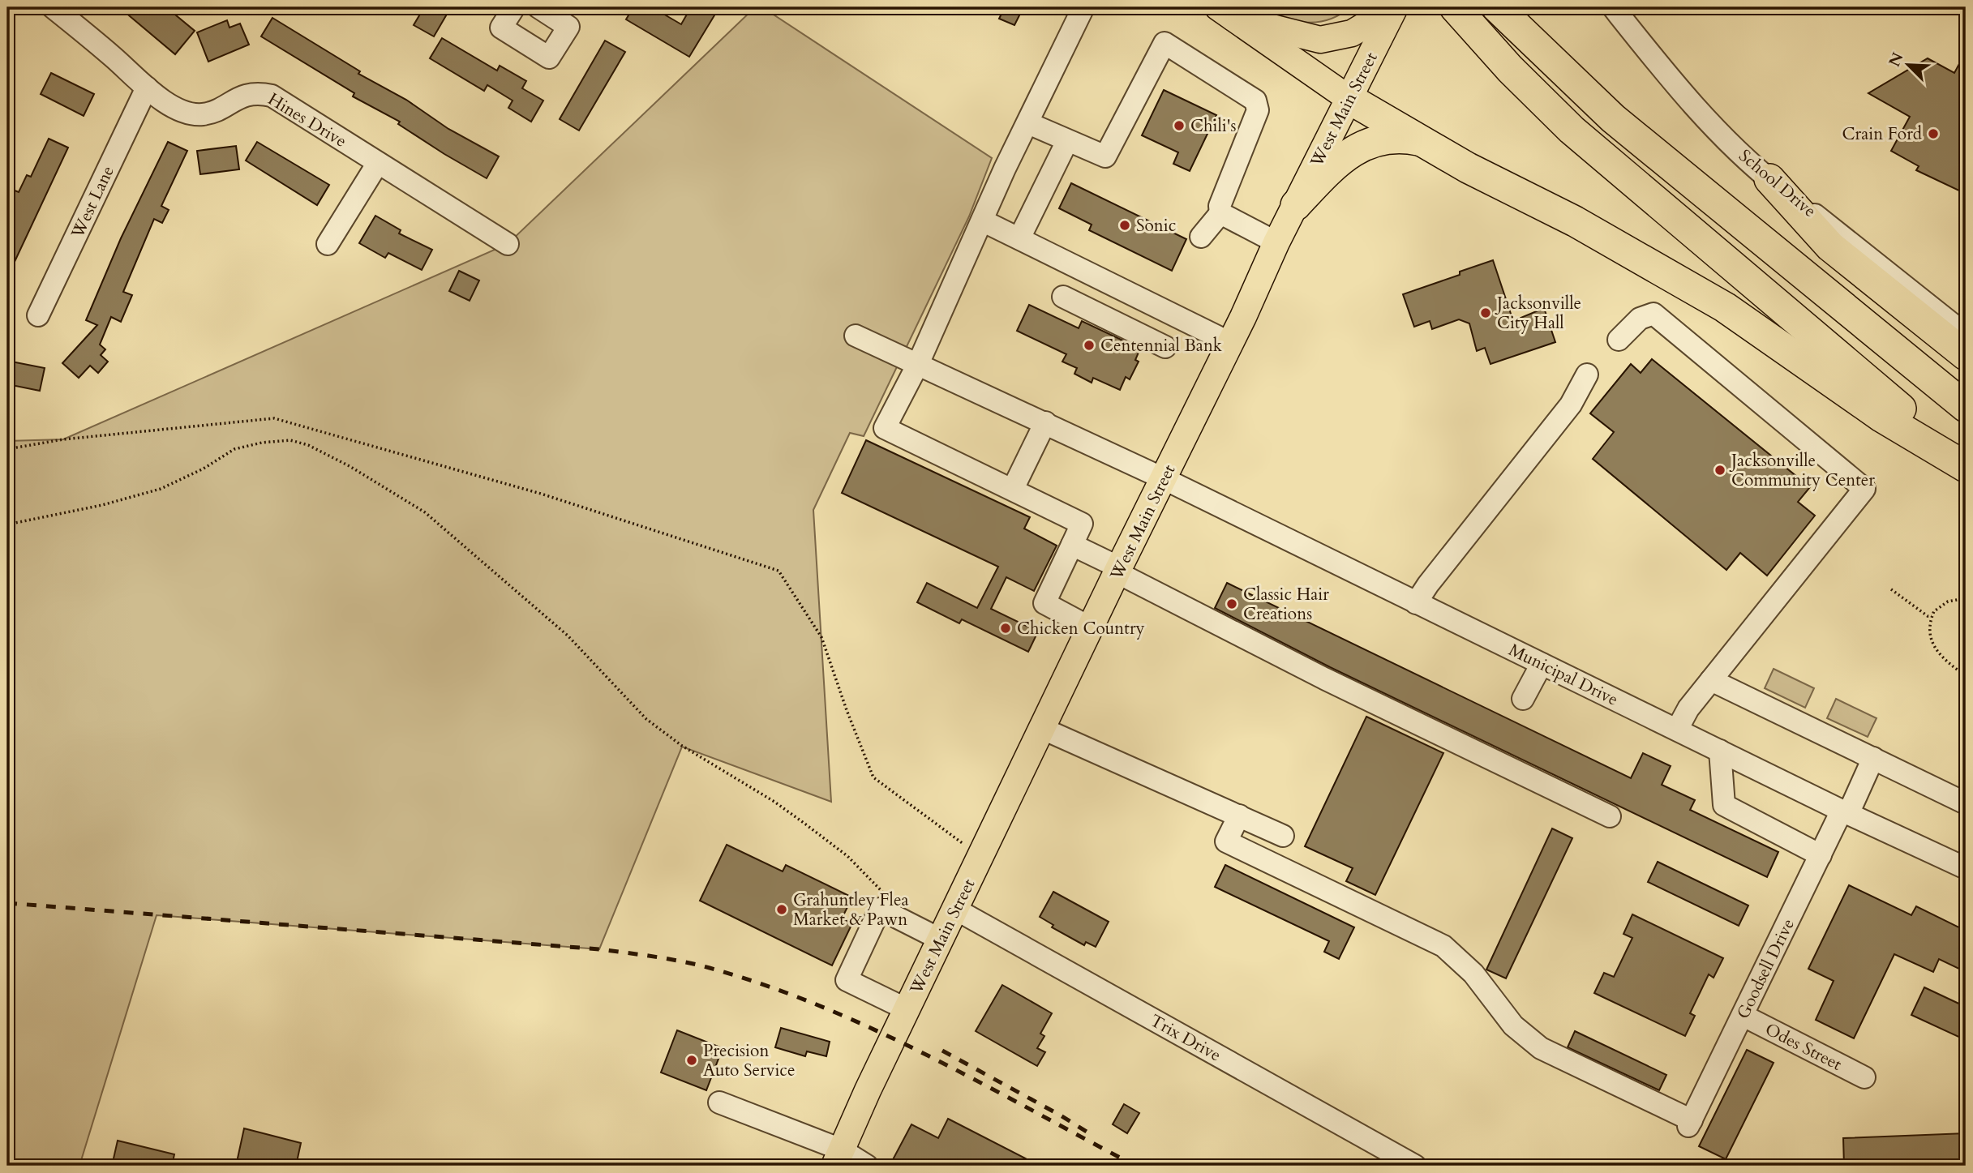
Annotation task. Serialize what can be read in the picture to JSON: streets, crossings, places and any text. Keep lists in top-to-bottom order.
{
  "streets": {
    "main road": ["West Main Street"],
    "street": [
      "Hines Drive",
      "School Drive",
      "West Lane",
      "Municipal Drive",
      "Goodsell Drive",
      "Trix Drive",
      "Odes Street"
    ]
  },
  "crossings": [
    ["West Main Street", "Municipal Drive"],
    ["West Main Street", "Trix Drive"],
    ["Hines Drive", "West Lane"],
    ["Municipal Drive", "Goodsell Drive"],
    ["Goodsell Drive", "Odes Street"]
  ],
  "places": [
    "Chili's",
    "Crain Ford",
    "Sonic",
    "Jacksonville City Hall",
    "Centennial Bank",
    "Jacksonville Community Center",
    "Classic Hair Creations",
    "Chicken Country",
    "Grahuntley Flea Market & Pawn",
    "Precision Auto Service"
  ],
  "north": "top left"
}
